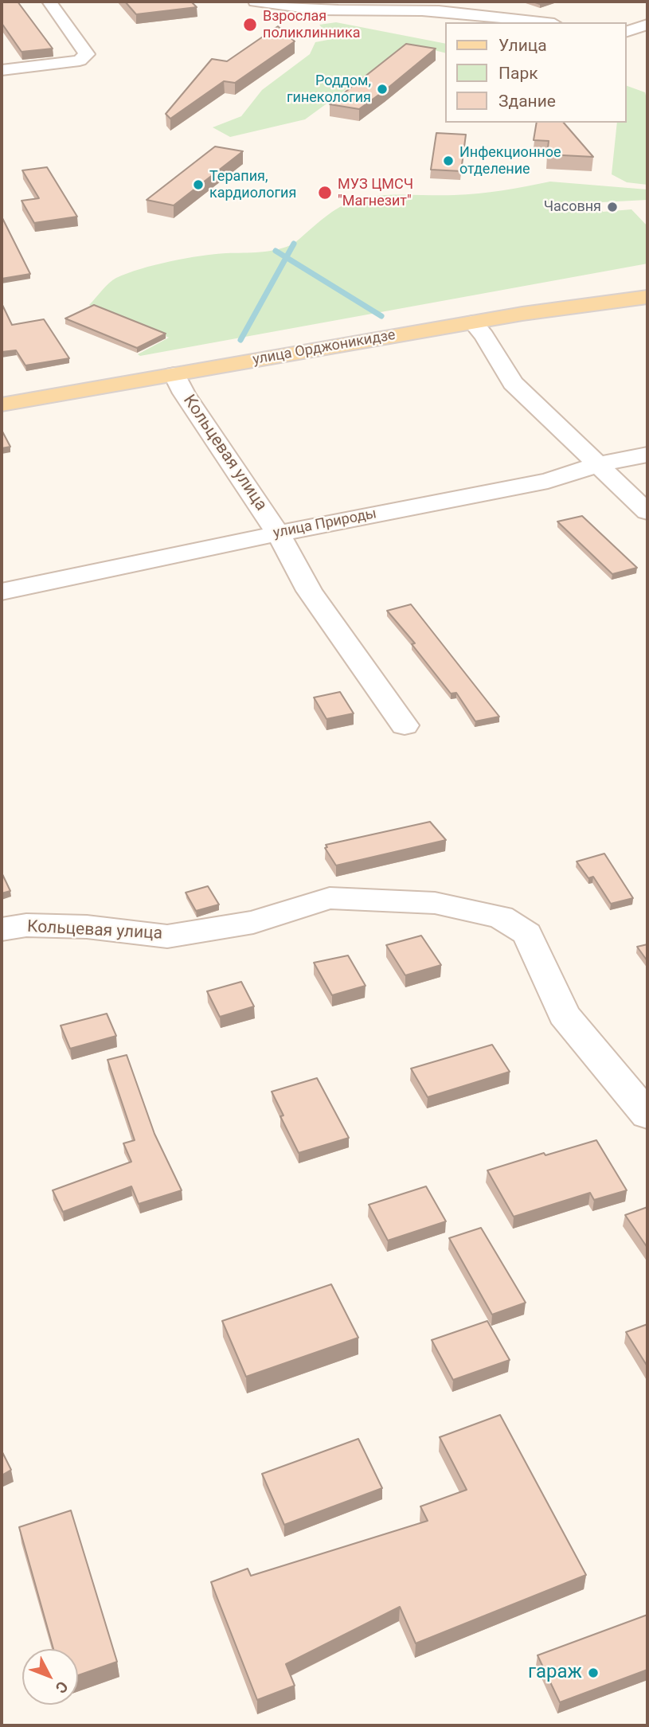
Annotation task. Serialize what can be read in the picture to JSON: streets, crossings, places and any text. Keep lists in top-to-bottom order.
{
  "streets": {
    "main road": ["улица Орджоникидзе"],
    "street": ["Кольцевая улица", "улица Природы"]
  },
  "crossings": [
    ["улица Орджоникидзе", "Кольцевая улица"],
    ["Кольцевая улица", "улица Природы"]
  ],
  "places": [
    "Взрослая поликлинника",
    "Роддом, гинекология",
    "Инфекционное отделение",
    "Терапия, кардиология",
    "МУЗ ЦМСЧ \"Магнезит\"",
    "Часовня",
    "гараж"
  ],
  "legend": ["Улица", "Парк", "Здание"],
  "north": "bottom right"
}
